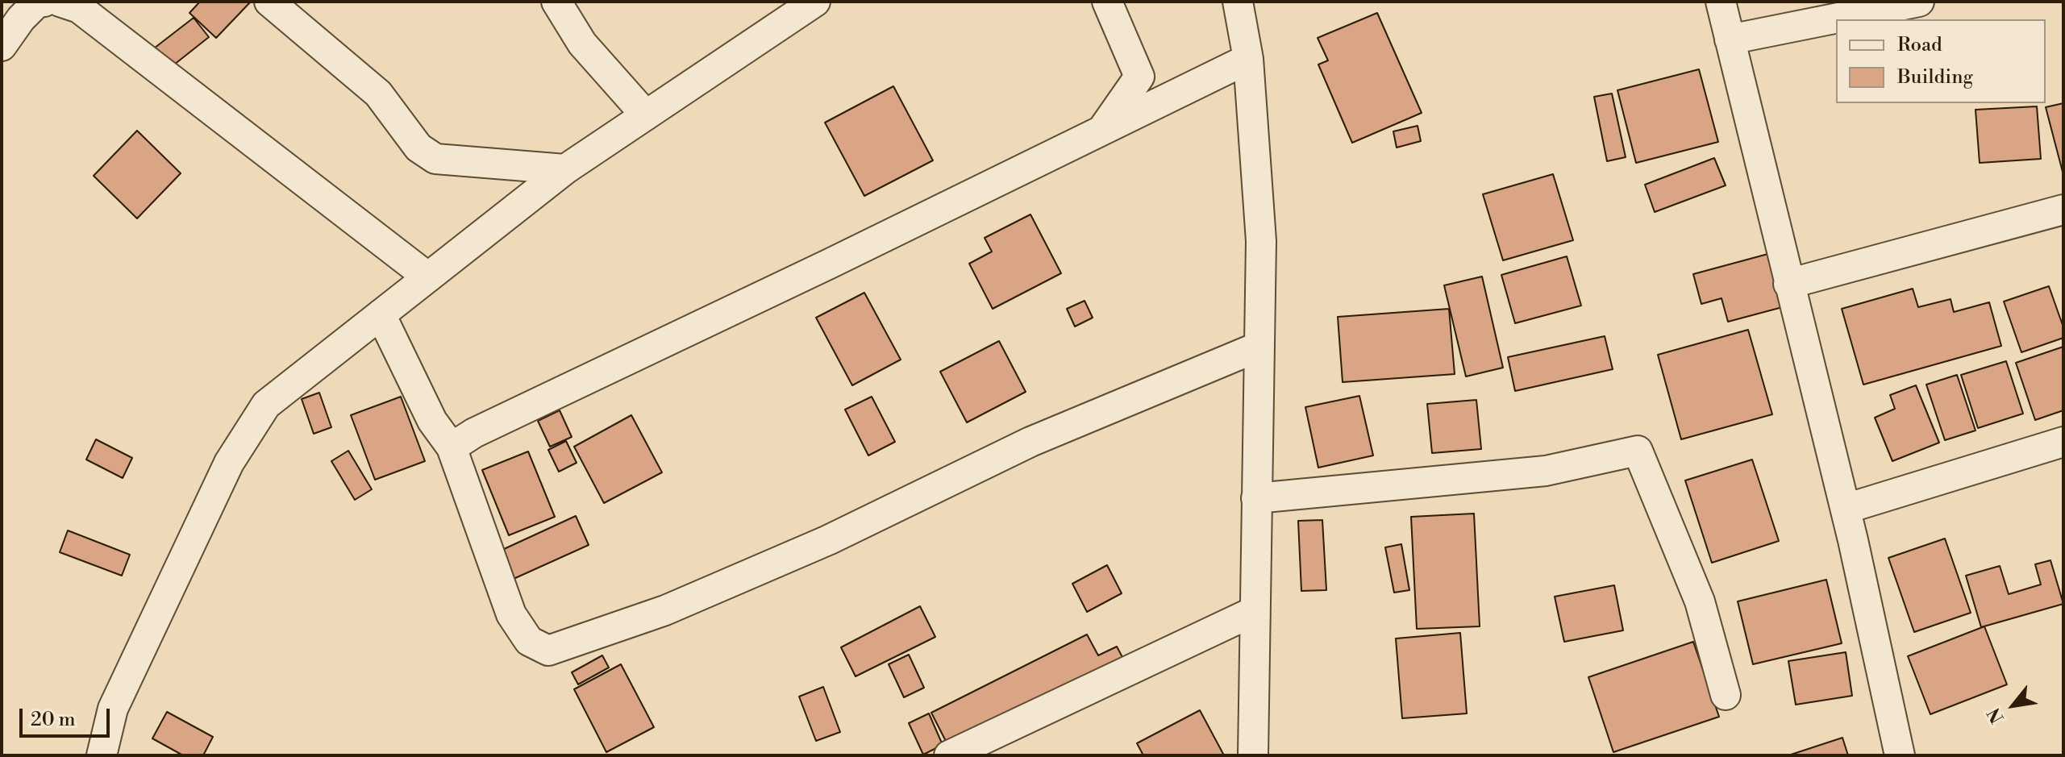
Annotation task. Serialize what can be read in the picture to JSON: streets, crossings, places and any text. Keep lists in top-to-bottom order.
{
  "legend": ["Road", "Building"],
  "scale_bar": "20 m",
  "north": "bottom left"
}
